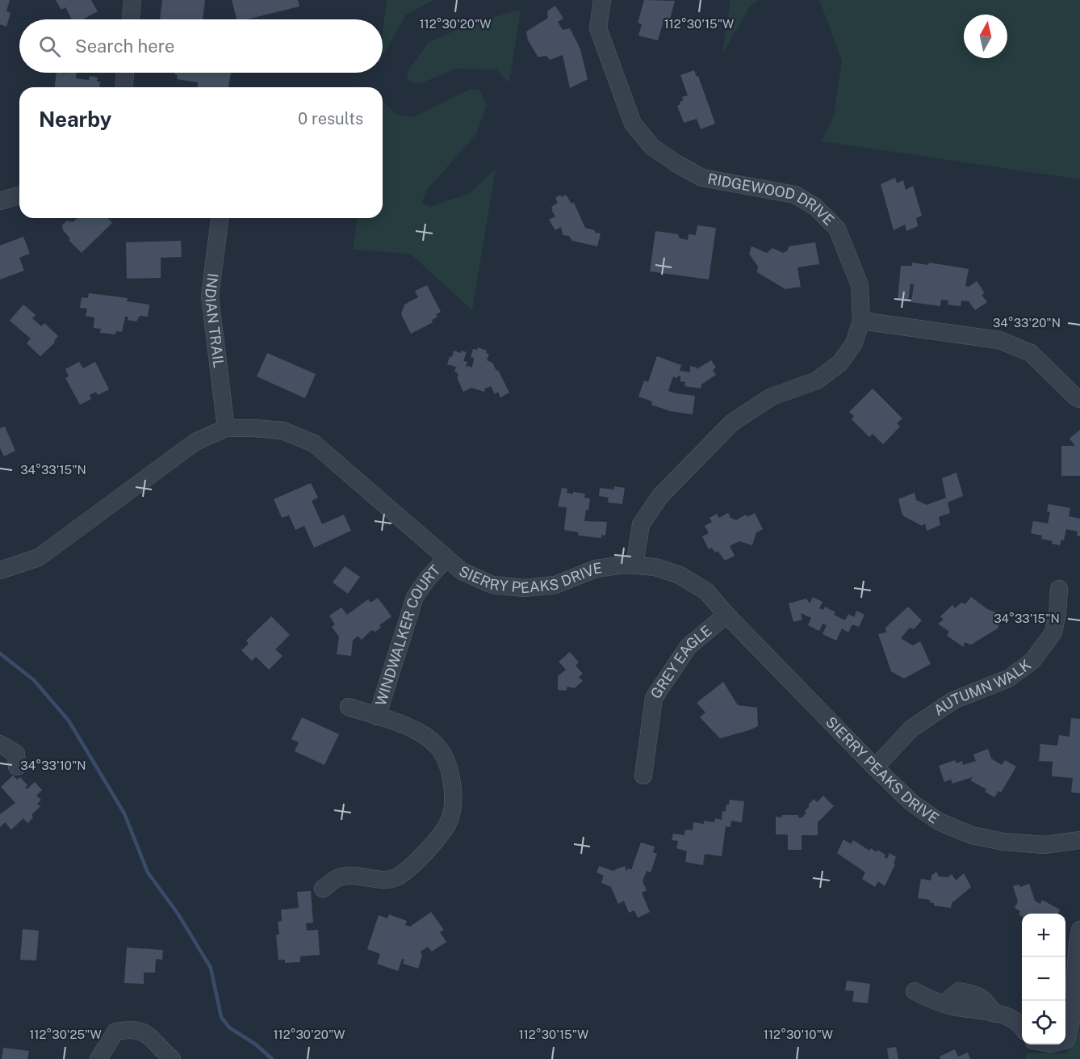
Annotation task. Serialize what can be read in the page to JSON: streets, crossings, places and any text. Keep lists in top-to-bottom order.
{
  "streets": {
    "street": [
      "RIDGEWOOD DRIVE",
      "INDIAN TRAIL",
      "SIERRY PEAKS DRIVE",
      "WINDWALKER COURT",
      "GREY EAGLE",
      "AUTUMN WALK"
    ]
  },
  "crossings": [
    ["RIDGEWOOD DRIVE", "SIERRY PEAKS DRIVE"],
    ["INDIAN TRAIL", "SIERRY PEAKS DRIVE"],
    ["SIERRY PEAKS DRIVE", "WINDWALKER COURT"],
    ["SIERRY PEAKS DRIVE", "GREY EAGLE"],
    ["SIERRY PEAKS DRIVE", "AUTUMN WALK"]
  ],
  "north": "top",
  "page": {
    "search": "Search here",
    "heading": ["Nearby", "0 results"],
    "map_buttons": ["+", "−"]
  },
  "coordinates": [
    "112°30'20\"W",
    "112°30'15\"W",
    "34°33'20\"N",
    "34°33'15\"N",
    "34°33'10\"N",
    "112°30'25\"W",
    "112°30'10\"W"
  ]
}
